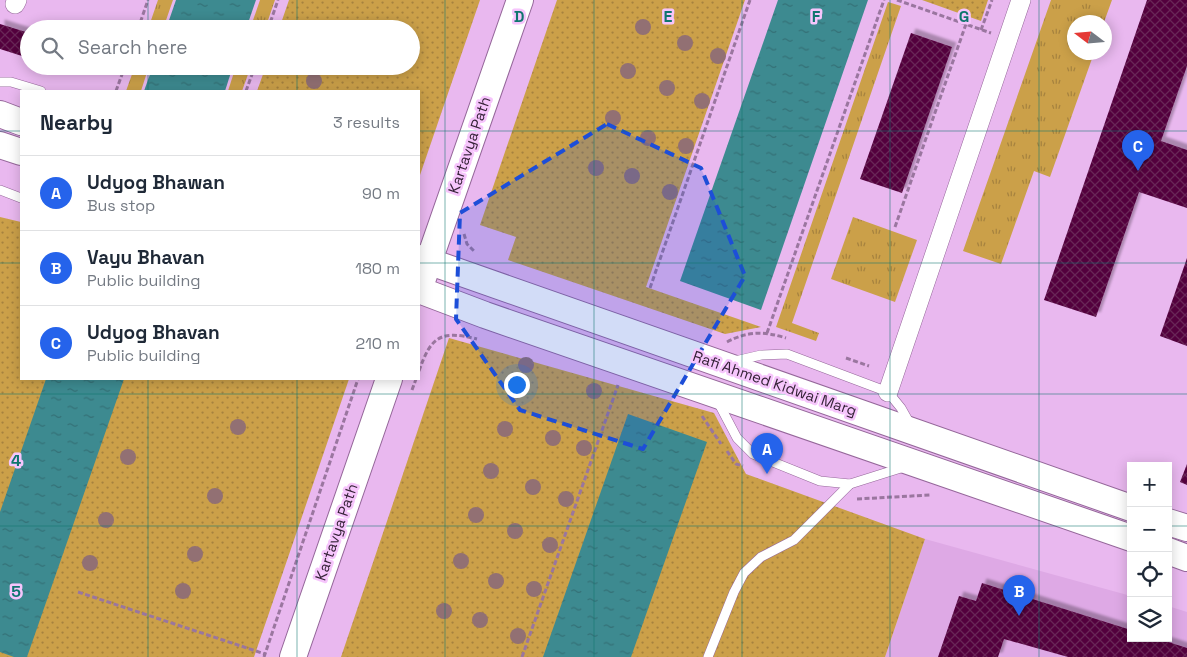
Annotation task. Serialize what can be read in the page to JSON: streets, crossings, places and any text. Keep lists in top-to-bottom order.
{
  "streets": {
    "main road": ["Kartavya Path", "Rafi Ahmed Kidwai Marg"]
  },
  "crossings": [
    ["Kartavya Path", "Rafi Ahmed Kidwai Marg"]
  ],
  "north": "left",
  "page": {
    "search": "Search here",
    "heading": ["Nearby", "3 results"],
    "pins": ["C", "A", "B"],
    "list": [
      {
        "mark": "A",
        "name": "Udyog Bhawan",
        "note": "Bus stop",
        "value": "90 m"
      },
      {
        "mark": "B",
        "name": "Vayu Bhavan",
        "note": "Public building",
        "value": "180 m"
      },
      {
        "mark": "C",
        "name": "Udyog Bhavan",
        "note": "Public building",
        "value": "210 m"
      }
    ],
    "map_buttons": ["+", "−"]
  },
  "grid": {
    "columns": [
      "D",
      "E",
      "F",
      "G"
    ],
    "rows": ["4", "5"]
  }
}
